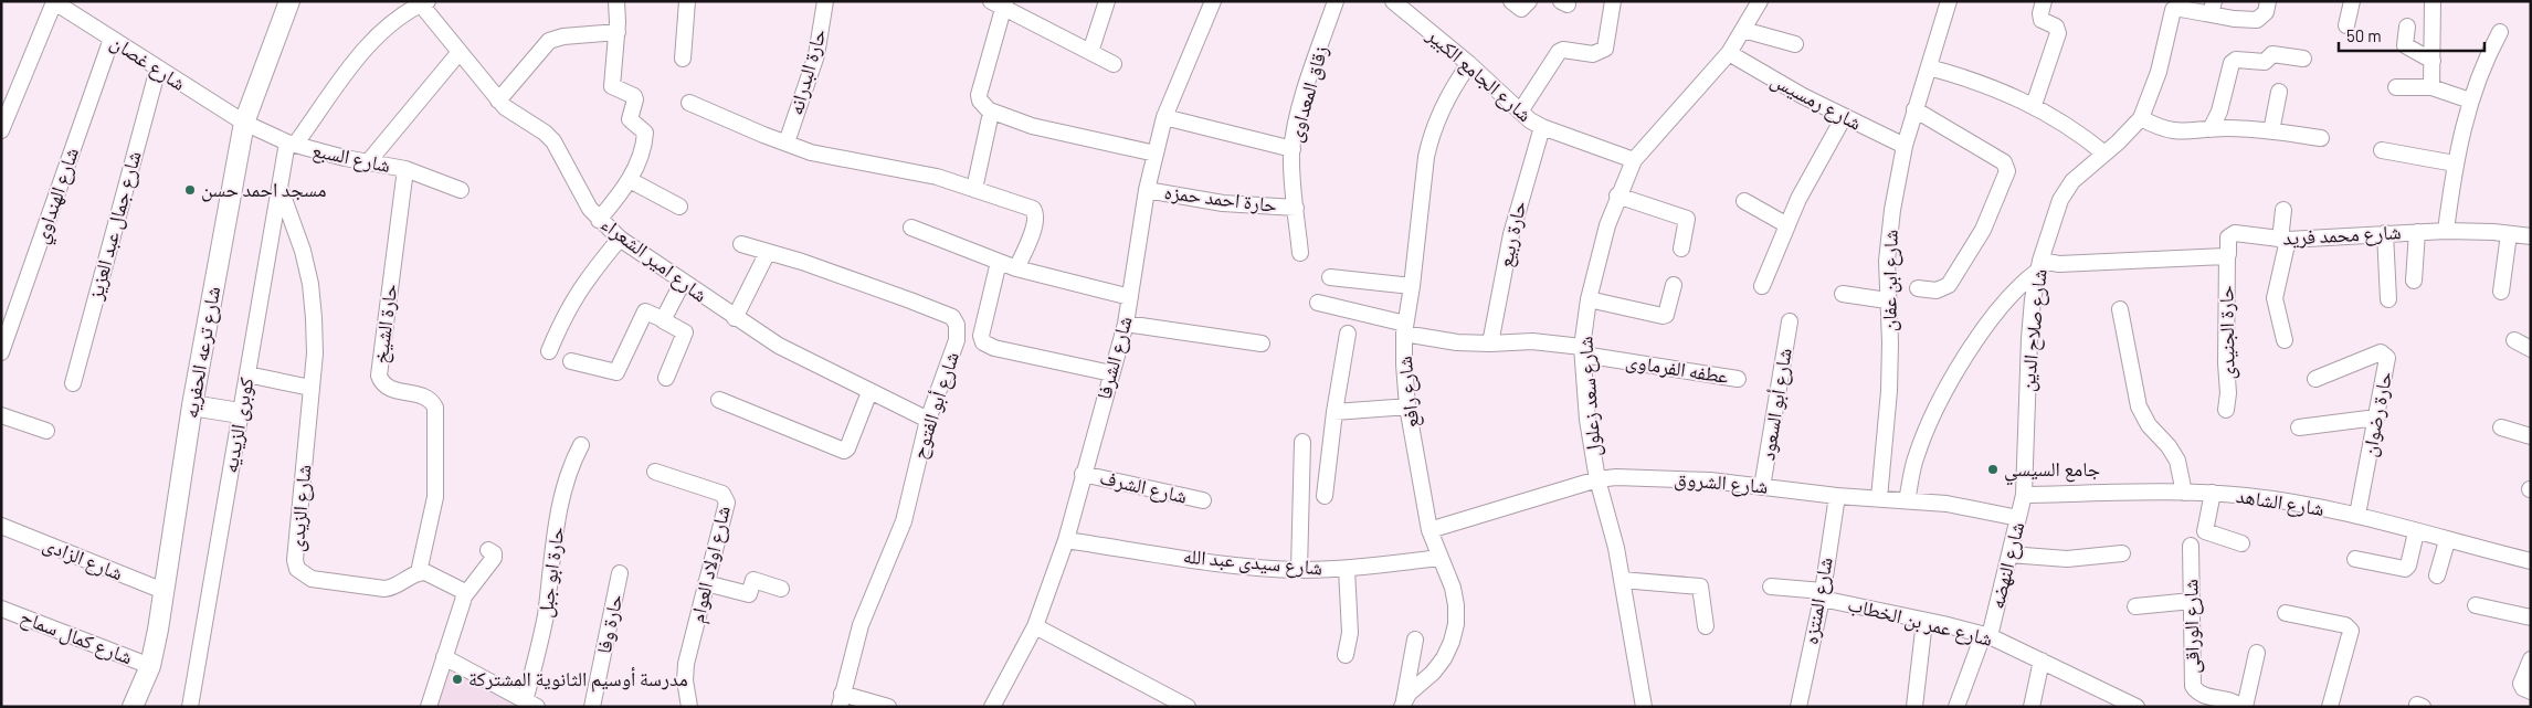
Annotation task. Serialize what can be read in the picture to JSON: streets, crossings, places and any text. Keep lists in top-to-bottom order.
{
  "streets": {
    "street": [
      "شارع غصان",
      "حارة البدرانه",
      "شارع الجامع الكبير",
      "زقاق المعداوى",
      "شارع رمسيس",
      "شارع السبع",
      "شارع الهنداوي",
      "حارة احمد حمزه",
      "شارع جمال عبد العزيز",
      "حارة ربيع",
      "شارع محمد فريد",
      "شارع امير الشعراء",
      "شارع ابن عفان",
      "حارة الشيخ",
      "شارع صلاح الدين",
      "حارة الجنيدى",
      "شارع ترعه الحفريه",
      "شارع الشرفا",
      "عطفه الفرماوى",
      "شارع رافع",
      "شارع سعد زعلول",
      "شارع أبو السعود",
      "شارع أبو الفتوح",
      "حارة رضوان",
      "كوبرى الزيديه",
      "شارع الشروق",
      "شارع الشرف",
      "شارع الشاهد",
      "شارع الزيدى",
      "شارع الزادى",
      "شارع سيدى عبد الله",
      "شارع اولاد العوام",
      "شارع النهضه",
      "حارة ابو جبل",
      "شارع المنتزه",
      "شارع عمر بن الخطاب",
      "حارة وفا",
      "شارع الوراقى",
      "شارع كمال سماح"
    ]
  },
  "crossings": [
    ["شارع غصان", "شارع السبع"],
    ["شارع غصان", "شارع الهنداوي"],
    ["شارع غصان", "شارع جمال عبد العزيز"],
    ["شارع غصان", "شارع ترعه الحفريه"],
    ["شارع الجامع الكبير", "حارة ربيع"],
    ["شارع الجامع الكبير", "شارع رافع"],
    ["شارع الجامع الكبير", "شارع سعد زعلول"],
    ["زقاق المعداوى", "حارة احمد حمزه"],
    ["شارع رمسيس", "شارع ابن عفان"],
    ["شارع رمسيس", "شارع سعد زعلول"],
    ["شارع السبع", "حارة الشيخ"],
    ["شارع السبع", "شارع ترعه الحفريه"],
    ["شارع السبع", "كوبرى الزيديه"],
    ["حارة احمد حمزه", "شارع الشرفا"],
    ["حارة ربيع", "عطفه الفرماوى"],
    ["شارع محمد فريد", "حارة الجنيدى"],
    ["شارع امير الشعراء", "شارع أبو الفتوح"],
    ["شارع ابن عفان", "شارع الشروق"],
    ["حارة الشيخ", "شارع الزيدى"],
    ["شارع صلاح الدين", "شارع الشاهد"],
    ["شارع صلاح الدين", "شارع النهضه"],
    ["شارع ترعه الحفريه", "شارع الزادى"],
    ["شارع ترعه الحفريه", "شارع كمال سماح"],
    ["شارع الشرفا", "شارع الشرف"],
    ["شارع الشرفا", "شارع سيدى عبد الله"],
    ["عطفه الفرماوى", "شارع رافع"],
    ["عطفه الفرماوى", "شارع سعد زعلول"],
    ["شارع رافع", "شارع الشروق"],
    ["شارع رافع", "شارع سيدى عبد الله"],
    ["شارع سعد زعلول", "شارع الشروق"],
    ["شارع أبو السعود", "شارع الشروق"],
    ["حارة رضوان", "شارع الشاهد"],
    ["كوبرى الزيديه", "شارع الزيدى"],
    ["شارع الشروق", "شارع النهضه"],
    ["شارع الشروق", "شارع المنتزه"],
    ["شارع الشاهد", "شارع النهضه"],
    ["شارع النهضه", "شارع عمر بن الخطاب"],
    ["شارع المنتزه", "شارع عمر بن الخطاب"]
  ],
  "places": ["مسجد احمد حسن", "جامع السيسي", "مدرسة أوسيم الثانوية المشتركة"],
  "scale_bar": "50 m"
}
